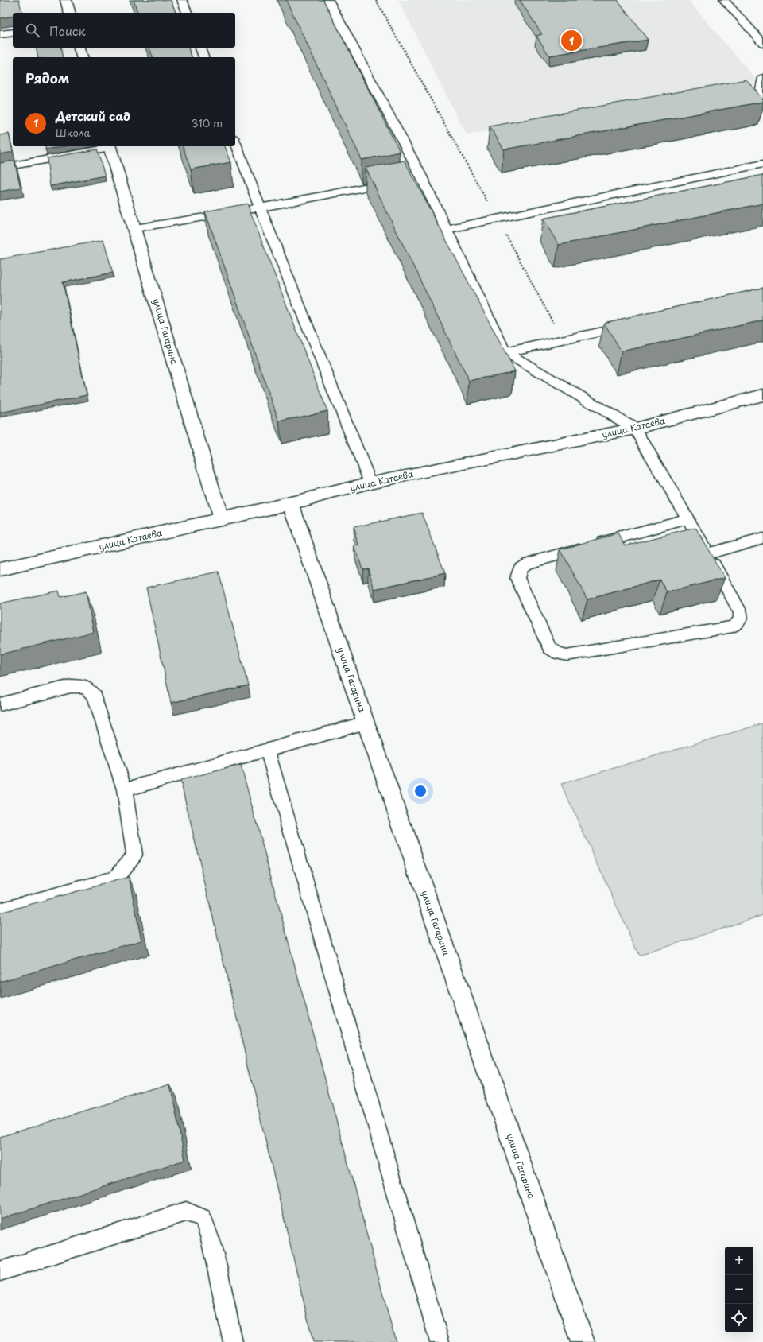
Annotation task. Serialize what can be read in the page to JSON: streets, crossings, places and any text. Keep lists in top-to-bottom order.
{
  "streets": {
    "street": ["улица Гагарина", "улица Катаева"]
  },
  "crossings": [
    ["улица Гагарина", "улица Катаева"]
  ],
  "page": {
    "search": "Поиск",
    "pins": "1",
    "heading": "Рядом",
    "list": [
      {
        "mark": "1",
        "name": "Детский сад",
        "note": "Школа",
        "value": "310 m"
      }
    ],
    "map_buttons": ["+", "−"]
  }
}
